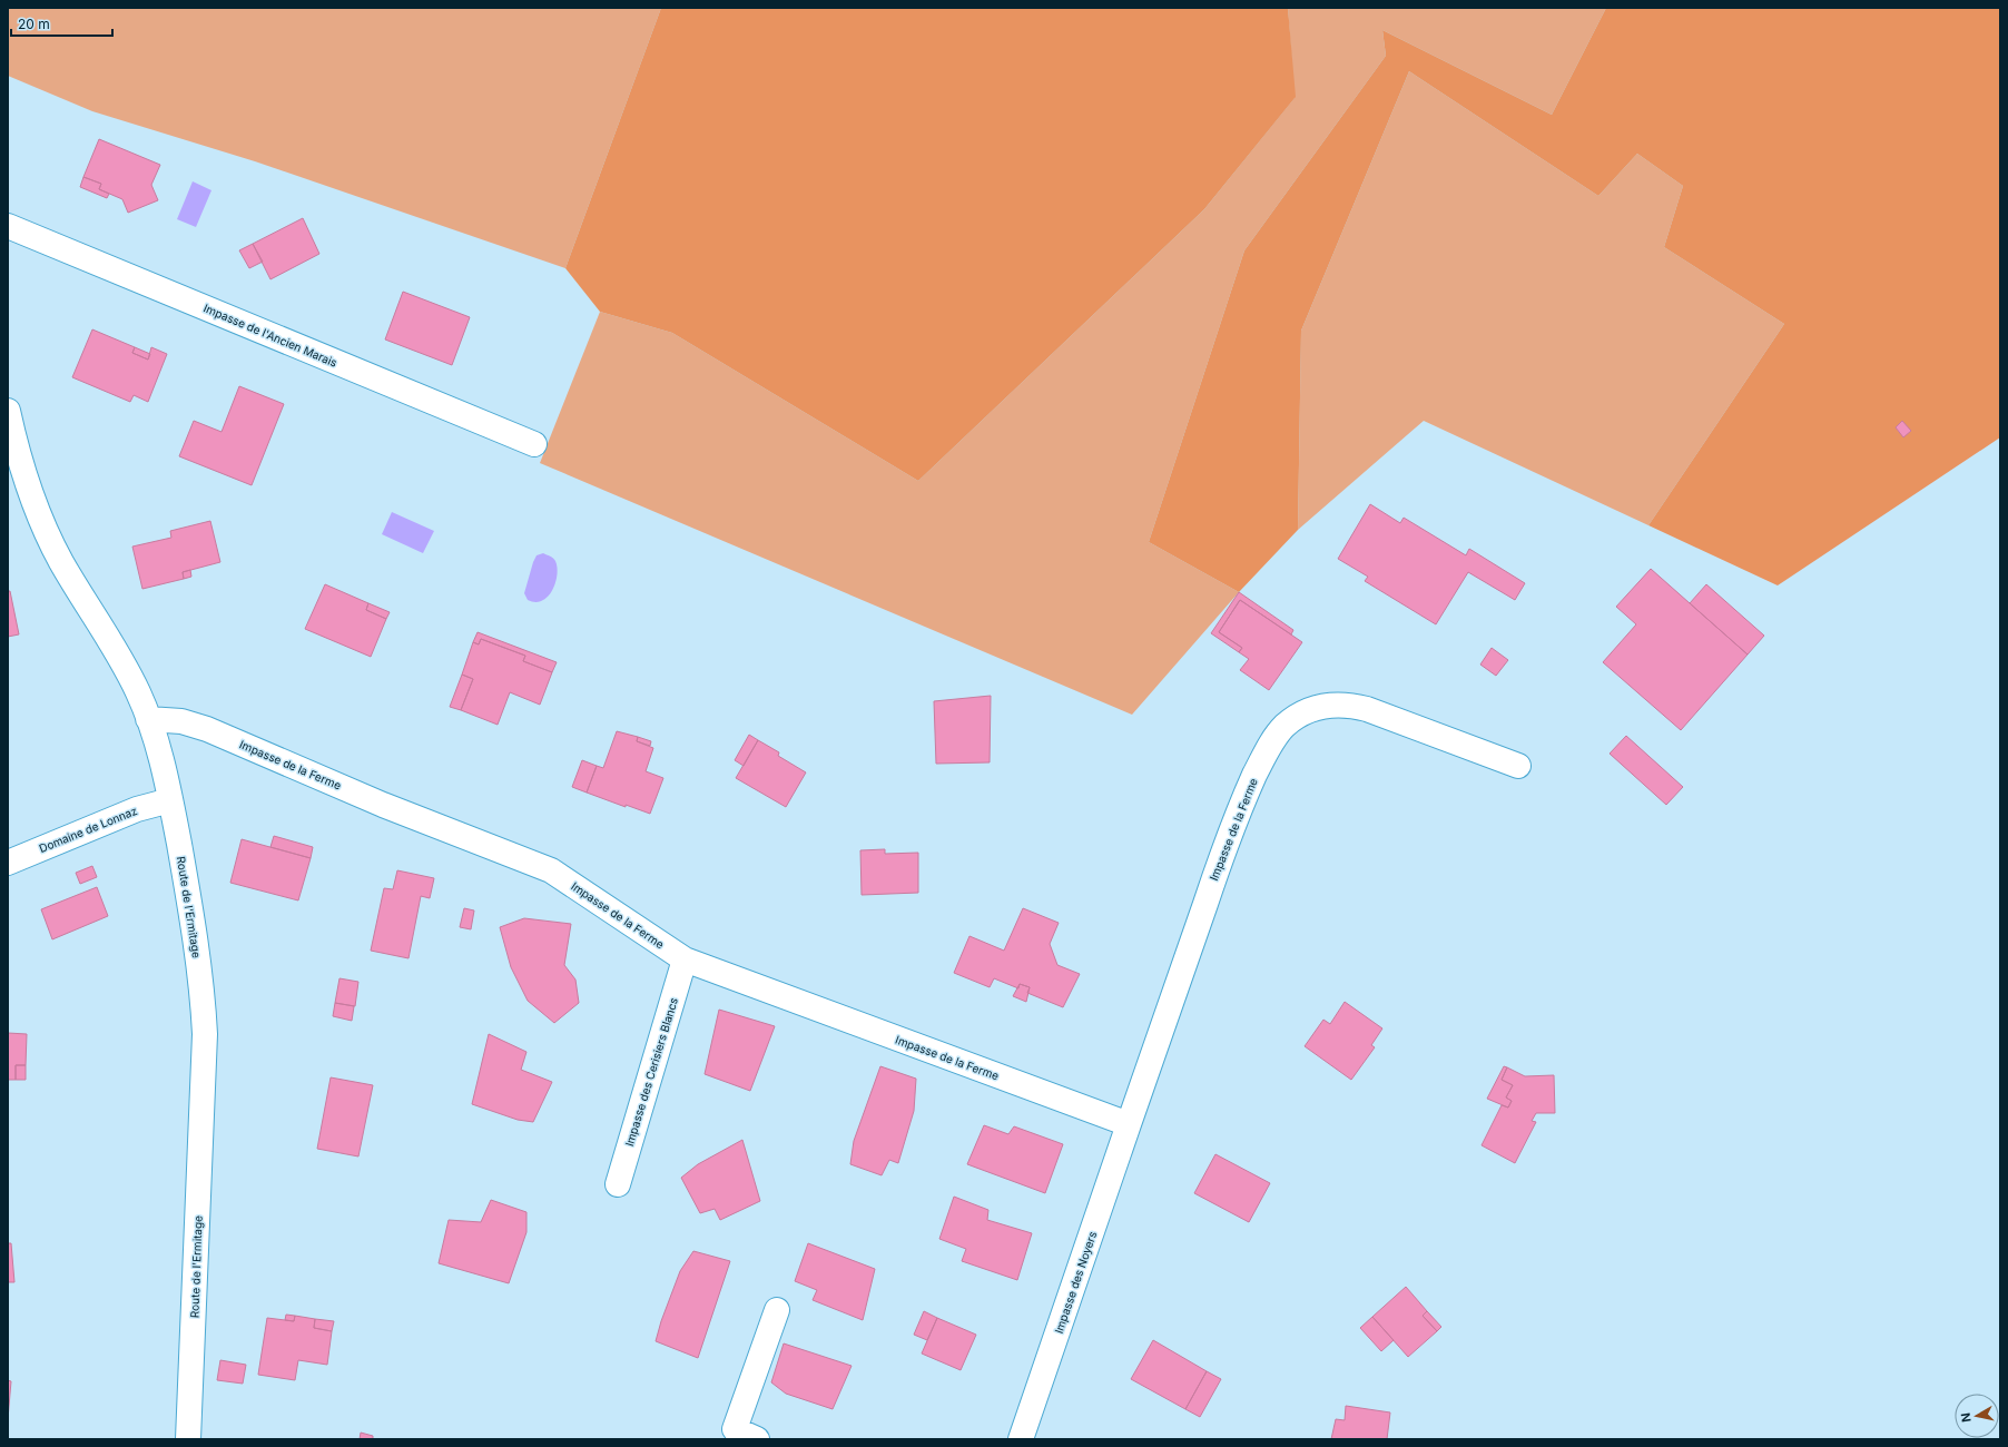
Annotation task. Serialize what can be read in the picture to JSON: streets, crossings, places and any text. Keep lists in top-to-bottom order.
{
  "streets": {
    "street": [
      "Impasse de l'Ancien Marais",
      "Impasse de la Ferme",
      "Domaine de Lonnaz",
      "Route de l'Ermitage",
      "Impasse des Cerisiers Blancs",
      "Impasse des Noyers"
    ]
  },
  "crossings": [
    ["Impasse de la Ferme", "Route de l'Ermitage"],
    ["Impasse de la Ferme", "Impasse des Cerisiers Blancs"],
    ["Impasse de la Ferme", "Impasse des Noyers"],
    ["Domaine de Lonnaz", "Route de l'Ermitage"]
  ],
  "scale_bar": "20 m",
  "north": "left"
}
